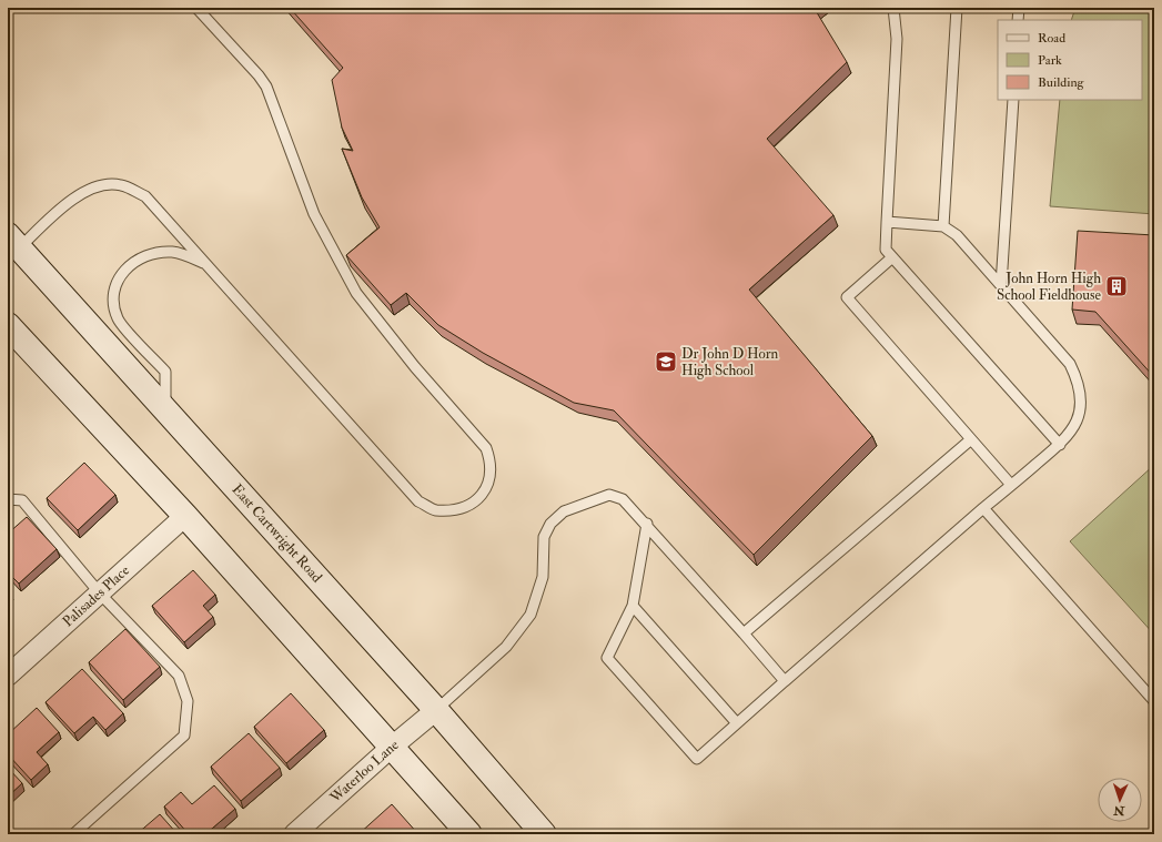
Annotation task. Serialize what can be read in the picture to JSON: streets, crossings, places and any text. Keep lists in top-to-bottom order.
{
  "streets": {
    "main road": ["East Cartwright Road"],
    "street": ["Palisades Place", "Waterloo Lane"]
  },
  "crossings": [
    ["East Cartwright Road", "Waterloo Lane"]
  ],
  "places": {
    "building": ["John Horn High School Fieldhouse"],
    "school or university": ["Dr John D Horn High School"]
  },
  "legend": ["Road", "Park", "Building"],
  "north": "bottom"
}
